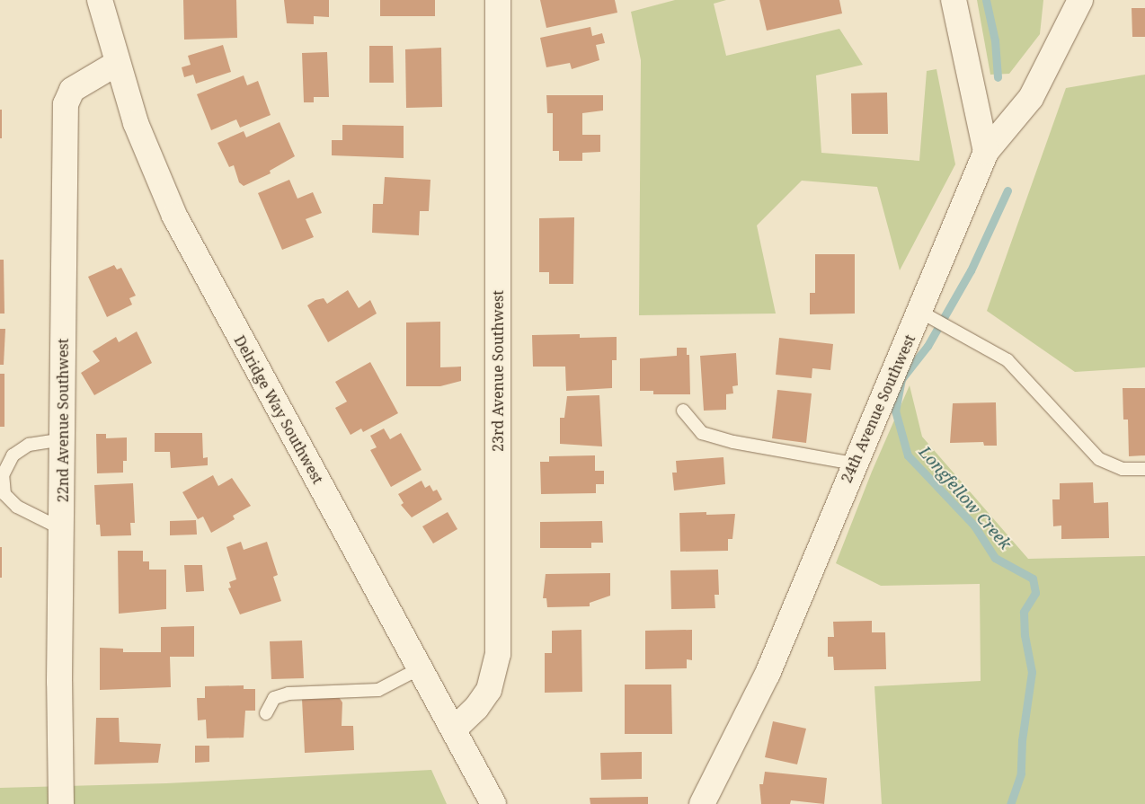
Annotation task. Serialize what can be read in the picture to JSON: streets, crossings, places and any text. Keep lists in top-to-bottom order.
{
  "streets": {
    "street": [
      "23rd Avenue Southwest",
      "24th Avenue Southwest",
      "Delridge Way Southwest",
      "22nd Avenue Southwest"
    ]
  },
  "crossings": [
    ["23rd Avenue Southwest", "Delridge Way Southwest"],
    ["Delridge Way Southwest", "22nd Avenue Southwest"]
  ],
  "water": ["Longfellow Creek"]
}
